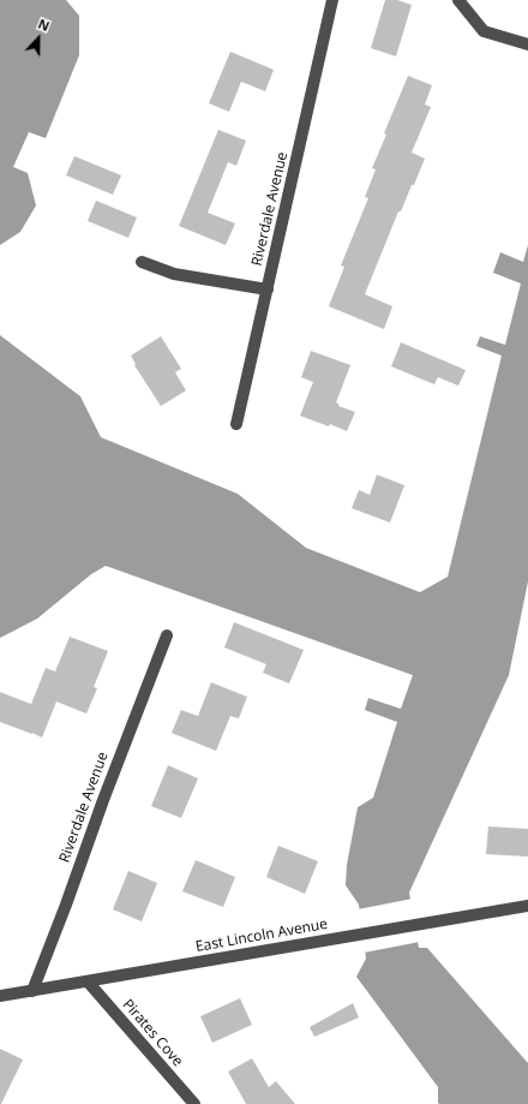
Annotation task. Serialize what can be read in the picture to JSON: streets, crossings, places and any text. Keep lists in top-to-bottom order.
{
  "streets": {
    "street": ["Riverdale Avenue", "East Lincoln Avenue", "Pirates Cove"]
  },
  "crossings": [
    ["Riverdale Avenue", "East Lincoln Avenue"],
    ["East Lincoln Avenue", "Pirates Cove"]
  ],
  "north": "top"
}
